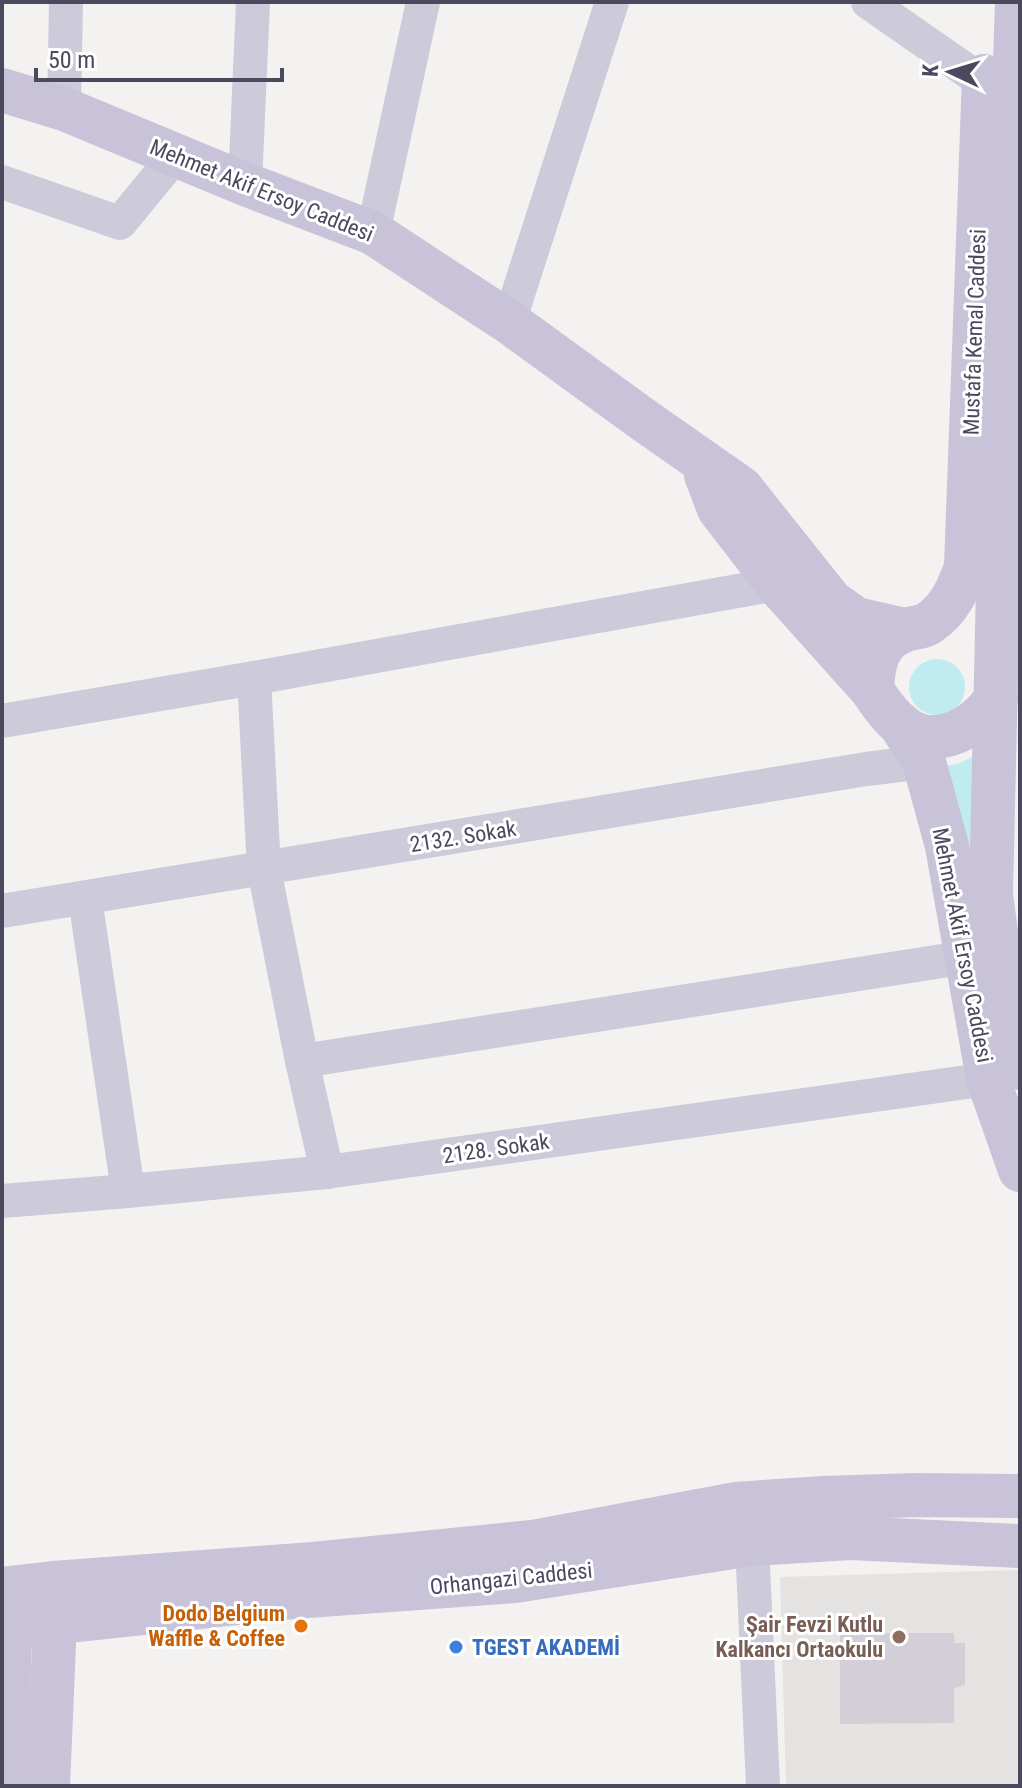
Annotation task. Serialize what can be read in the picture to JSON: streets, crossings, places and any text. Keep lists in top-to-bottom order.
{
  "streets": {
    "main road": ["Mehmet Akif Ersoy Caddesi", "Mustafa Kemal Caddesi", "Orhangazi Caddesi"],
    "street": ["2132. Sokak", "2128. Sokak"]
  },
  "crossings": [
    ["Mehmet Akif Ersoy Caddesi", "Mustafa Kemal Caddesi"],
    ["Mehmet Akif Ersoy Caddesi", "2132. Sokak"],
    ["Mehmet Akif Ersoy Caddesi", "2128. Sokak"]
  ],
  "places": ["Dodo Belgium Waffle & Coffee", "Şair Fevzi Kutlu Kalkancı Ortaokulu", "TGEST AKADEMİ"],
  "scale_bar": "50 m",
  "north": "left"
}
